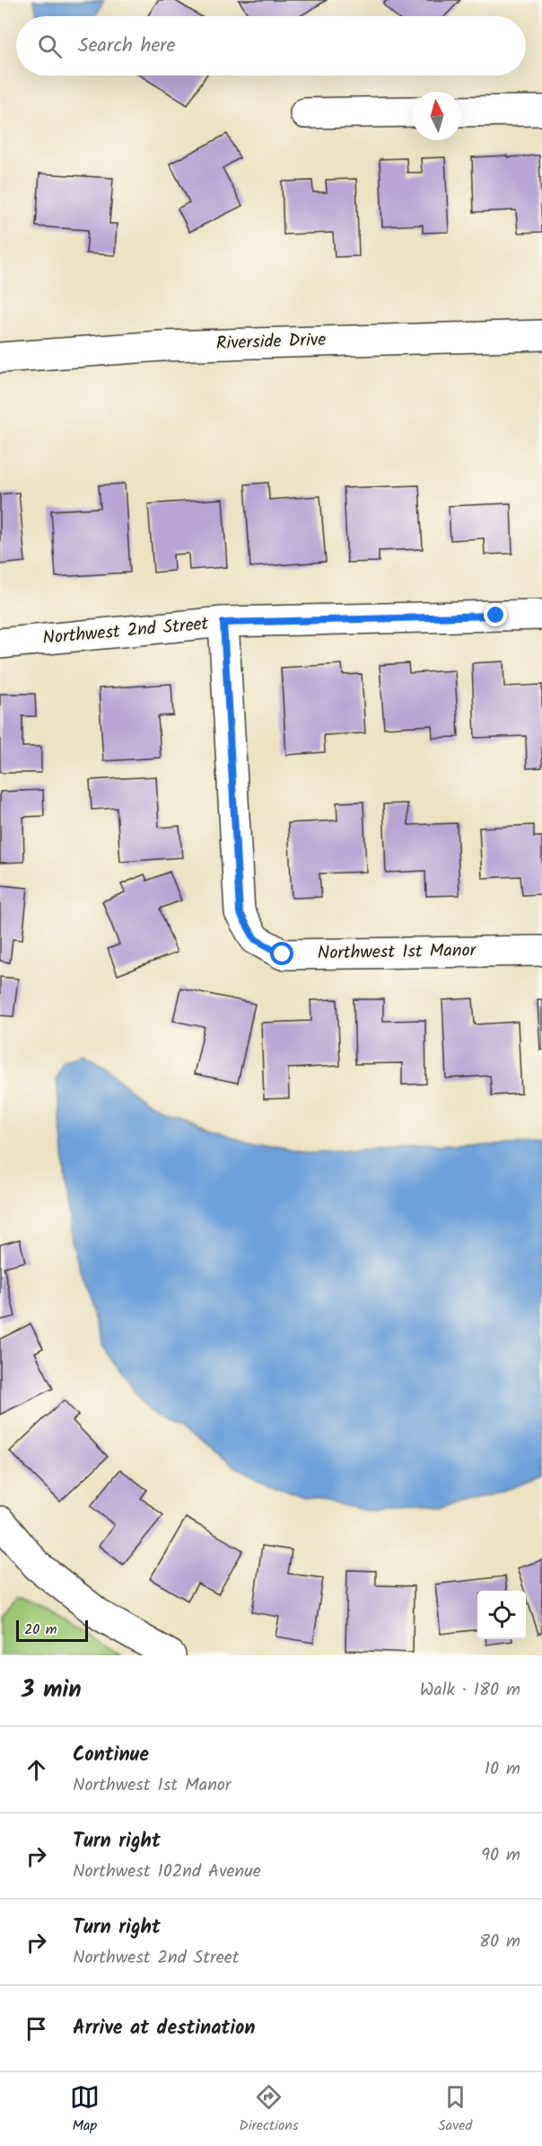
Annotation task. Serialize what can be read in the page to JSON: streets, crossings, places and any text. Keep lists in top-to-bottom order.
{
  "streets": {
    "street": ["Riverside Drive", "Northwest 2nd Street", "Northwest 1st Manor"]
  },
  "crossings": [
    ["Northwest 2nd Street", "Northwest 1st Manor"]
  ],
  "scale_bar": "20 m",
  "north": "top",
  "page": {
    "search": "Search here",
    "scale": "20 m",
    "heading": ["3 min", "Walk · 180 m"],
    "list": [
      ["Continue", "Northwest 1st Manor", "10 m"],
      ["Turn right", "Northwest 102nd Avenue", "90 m"],
      ["Turn right", "Northwest 2nd Street", "80 m"],
      "Arrive at destination"
    ],
    "nav": ["Map", "Directions", "Saved"]
  }
}
